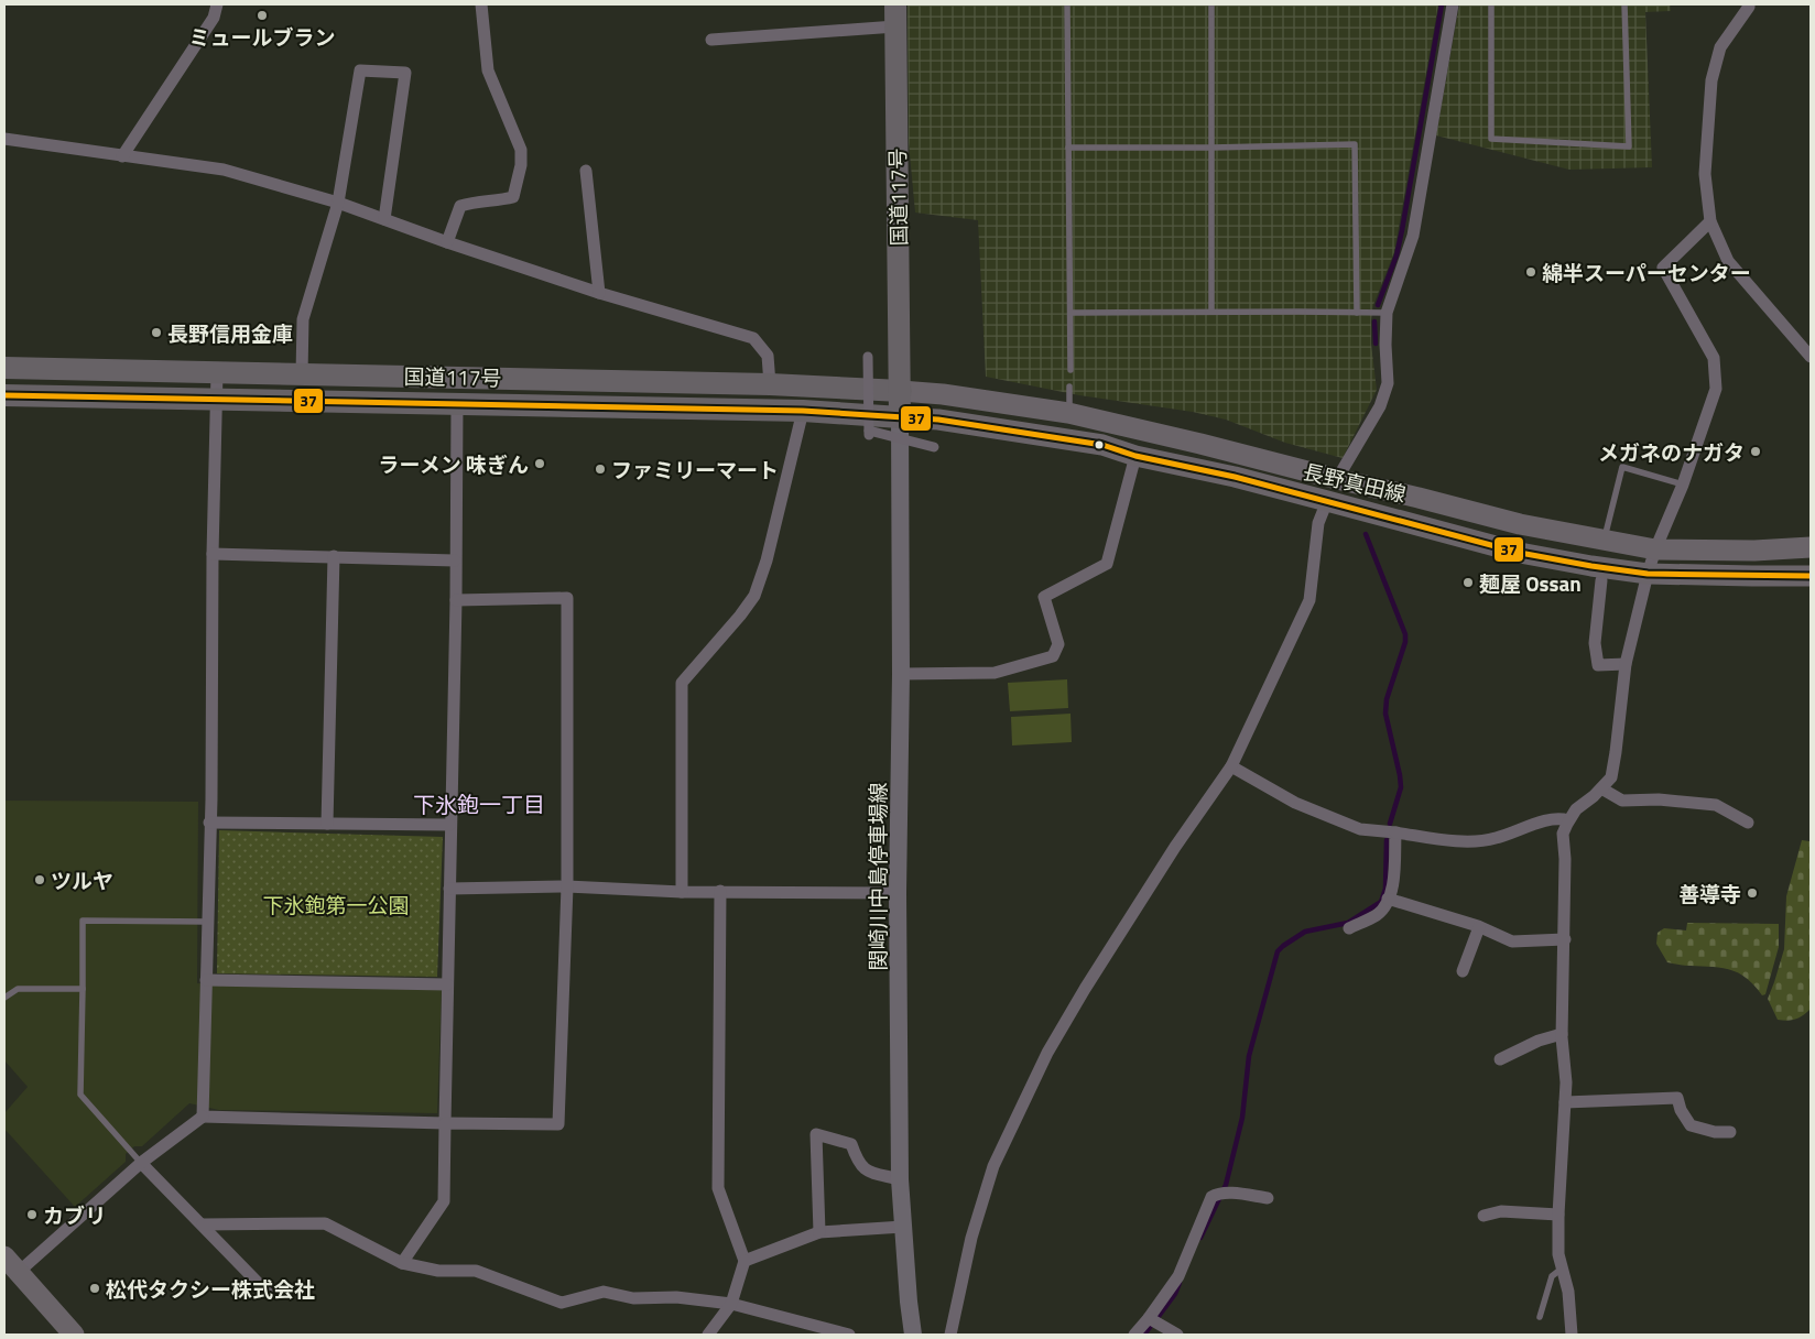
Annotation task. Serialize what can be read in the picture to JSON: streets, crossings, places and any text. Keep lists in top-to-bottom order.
{
  "streets": {
    "highway": ["国道117号"],
    "main road": ["長野真田線", "関崎川中島停車場線"]
  },
  "crossings": [
    ["国道117号", "長野真田線"],
    ["国道117号", "関崎川中島停車場線"],
    ["長野真田線", "関崎川中島停車場線"]
  ],
  "districts": ["下氷鉋一丁目"],
  "parks": ["下氷鉋第一公園"],
  "places": [
    "ミュールブラン",
    "綿半スーパーセンター",
    "長野信用金庫",
    "メガネのナガタ",
    "ラーメン 味ぎん",
    "ファミリーマート",
    "麺屋 Ossan",
    "ツルヤ",
    "善導寺",
    "カブリ",
    "松代タクシー株式会社"
  ],
  "lines": ["transit line 37"]
}
